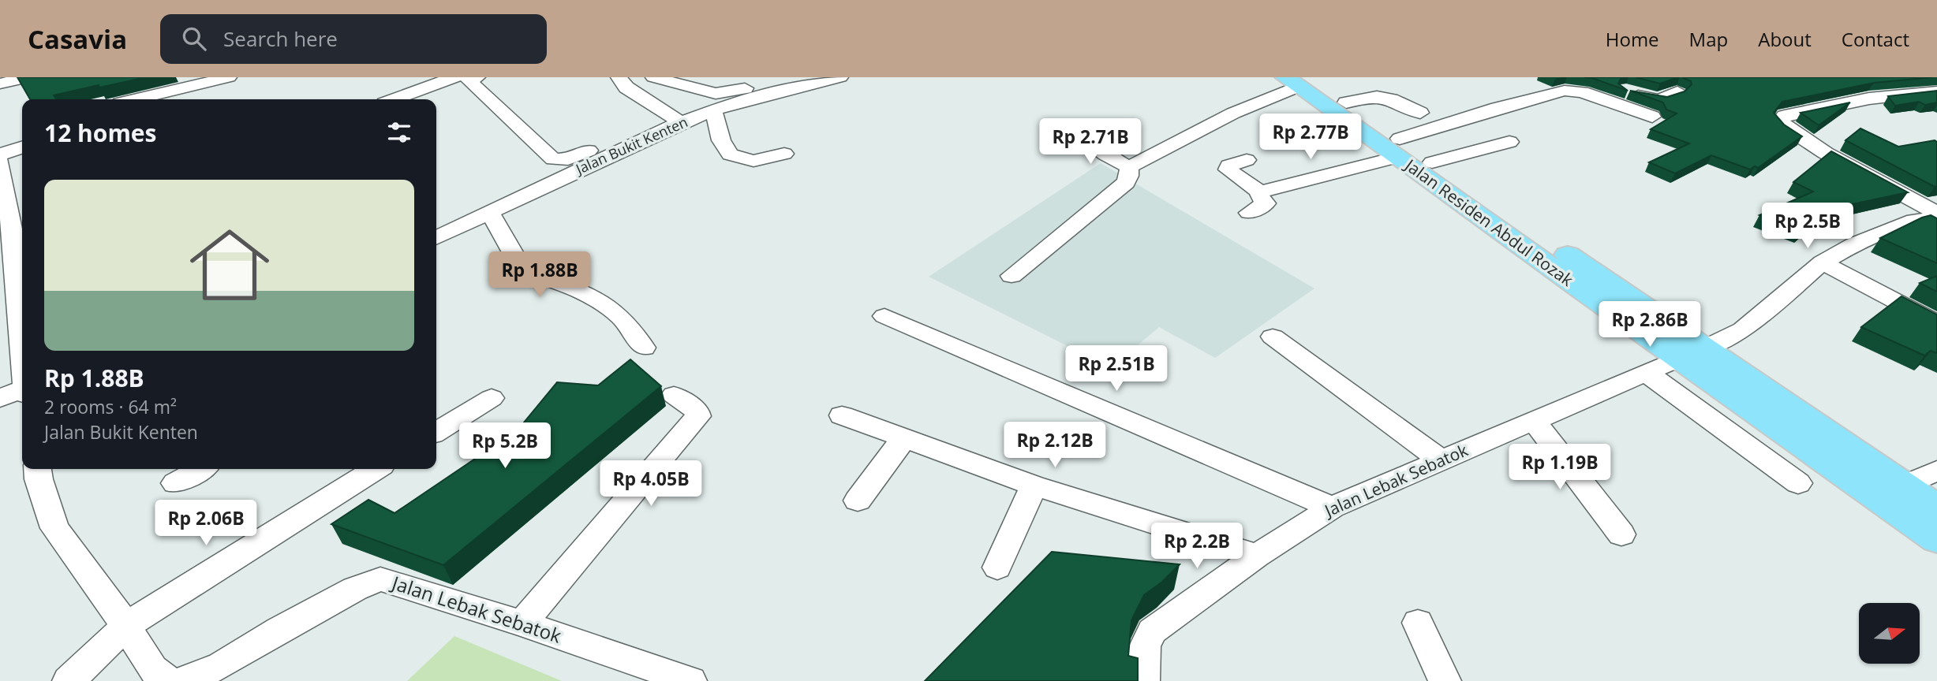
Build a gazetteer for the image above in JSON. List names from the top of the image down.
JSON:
{
  "streets": {
    "highway": ["Jalan Residen Abdul Rozak"],
    "street": ["Jalan Bukit Kenten", "Jalan Lebak Sebatok"]
  },
  "crossings": [
    ["Jalan Residen Abdul Rozak", "Jalan Lebak Sebatok"]
  ],
  "north": "right",
  "page": {
    "header": "Casavia",
    "search": "Search here",
    "nav": [
      "Home",
      "Map",
      "About",
      "Contact"
    ],
    "heading": "12 homes",
    "price": [
      "Rp 2.77B",
      "Rp 2.71B",
      "Rp 2.5B",
      "Rp 1.88B",
      "Rp 2.86B",
      "Rp 2.51B",
      "Rp 2.12B",
      "Rp 5.2B",
      "Rp 1.19B",
      "Rp 4.05B",
      "Rp 2.06B",
      "Rp 2.2B"
    ],
    "list": [
      {
        "name": "Rp 1.88B",
        "note": "2 rooms · 64 m² · Jalan Bukit Kenten"
      }
    ]
  }
}
